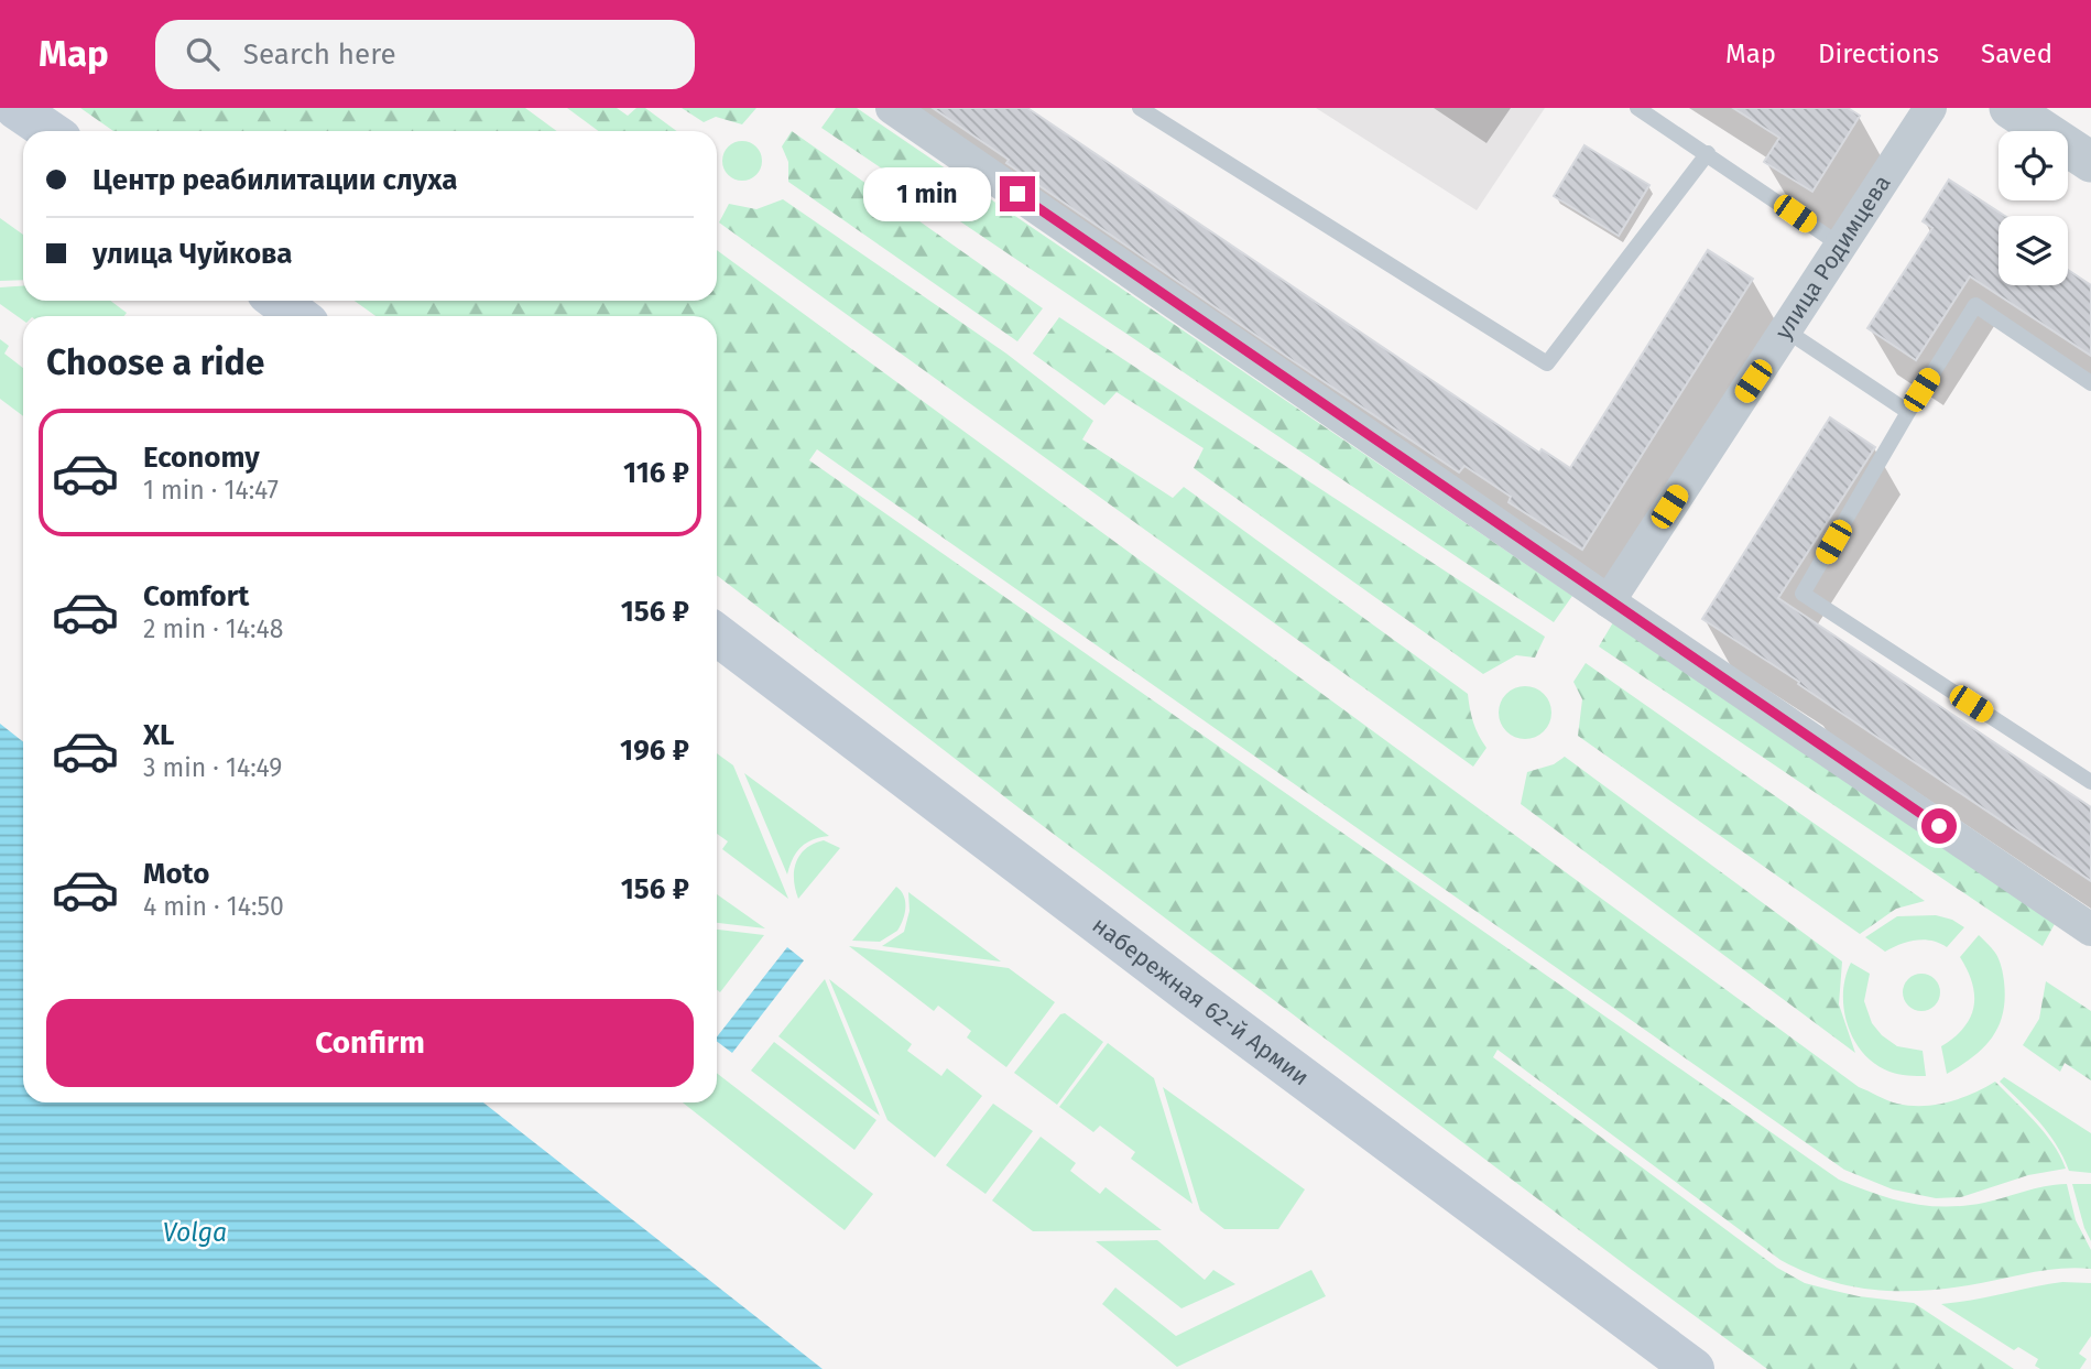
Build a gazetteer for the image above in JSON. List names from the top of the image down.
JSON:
{
  "streets": {
    "main road": ["набережная 62-й Армии"],
    "street": ["улица Родимцева"]
  },
  "water": ["Volga"],
  "page": {
    "header": "Map",
    "search": "Search here",
    "nav": ["Map", "Directions", "Saved"],
    "banner": ["Центр реабилитации слуха", "улица Чуйкова"],
    "bubble": "1 min",
    "heading": "Choose a ride",
    "list": [
      {
        "name": "Economy",
        "note": "1 min · 14:47",
        "value": "116 ₽"
      },
      {
        "name": "Comfort",
        "note": "2 min · 14:48",
        "value": "156 ₽"
      },
      {
        "name": "XL",
        "note": "3 min · 14:49",
        "value": "196 ₽"
      },
      {
        "name": "Moto",
        "note": "4 min · 14:50",
        "value": "156 ₽"
      }
    ],
    "buttons": "Confirm"
  }
}
